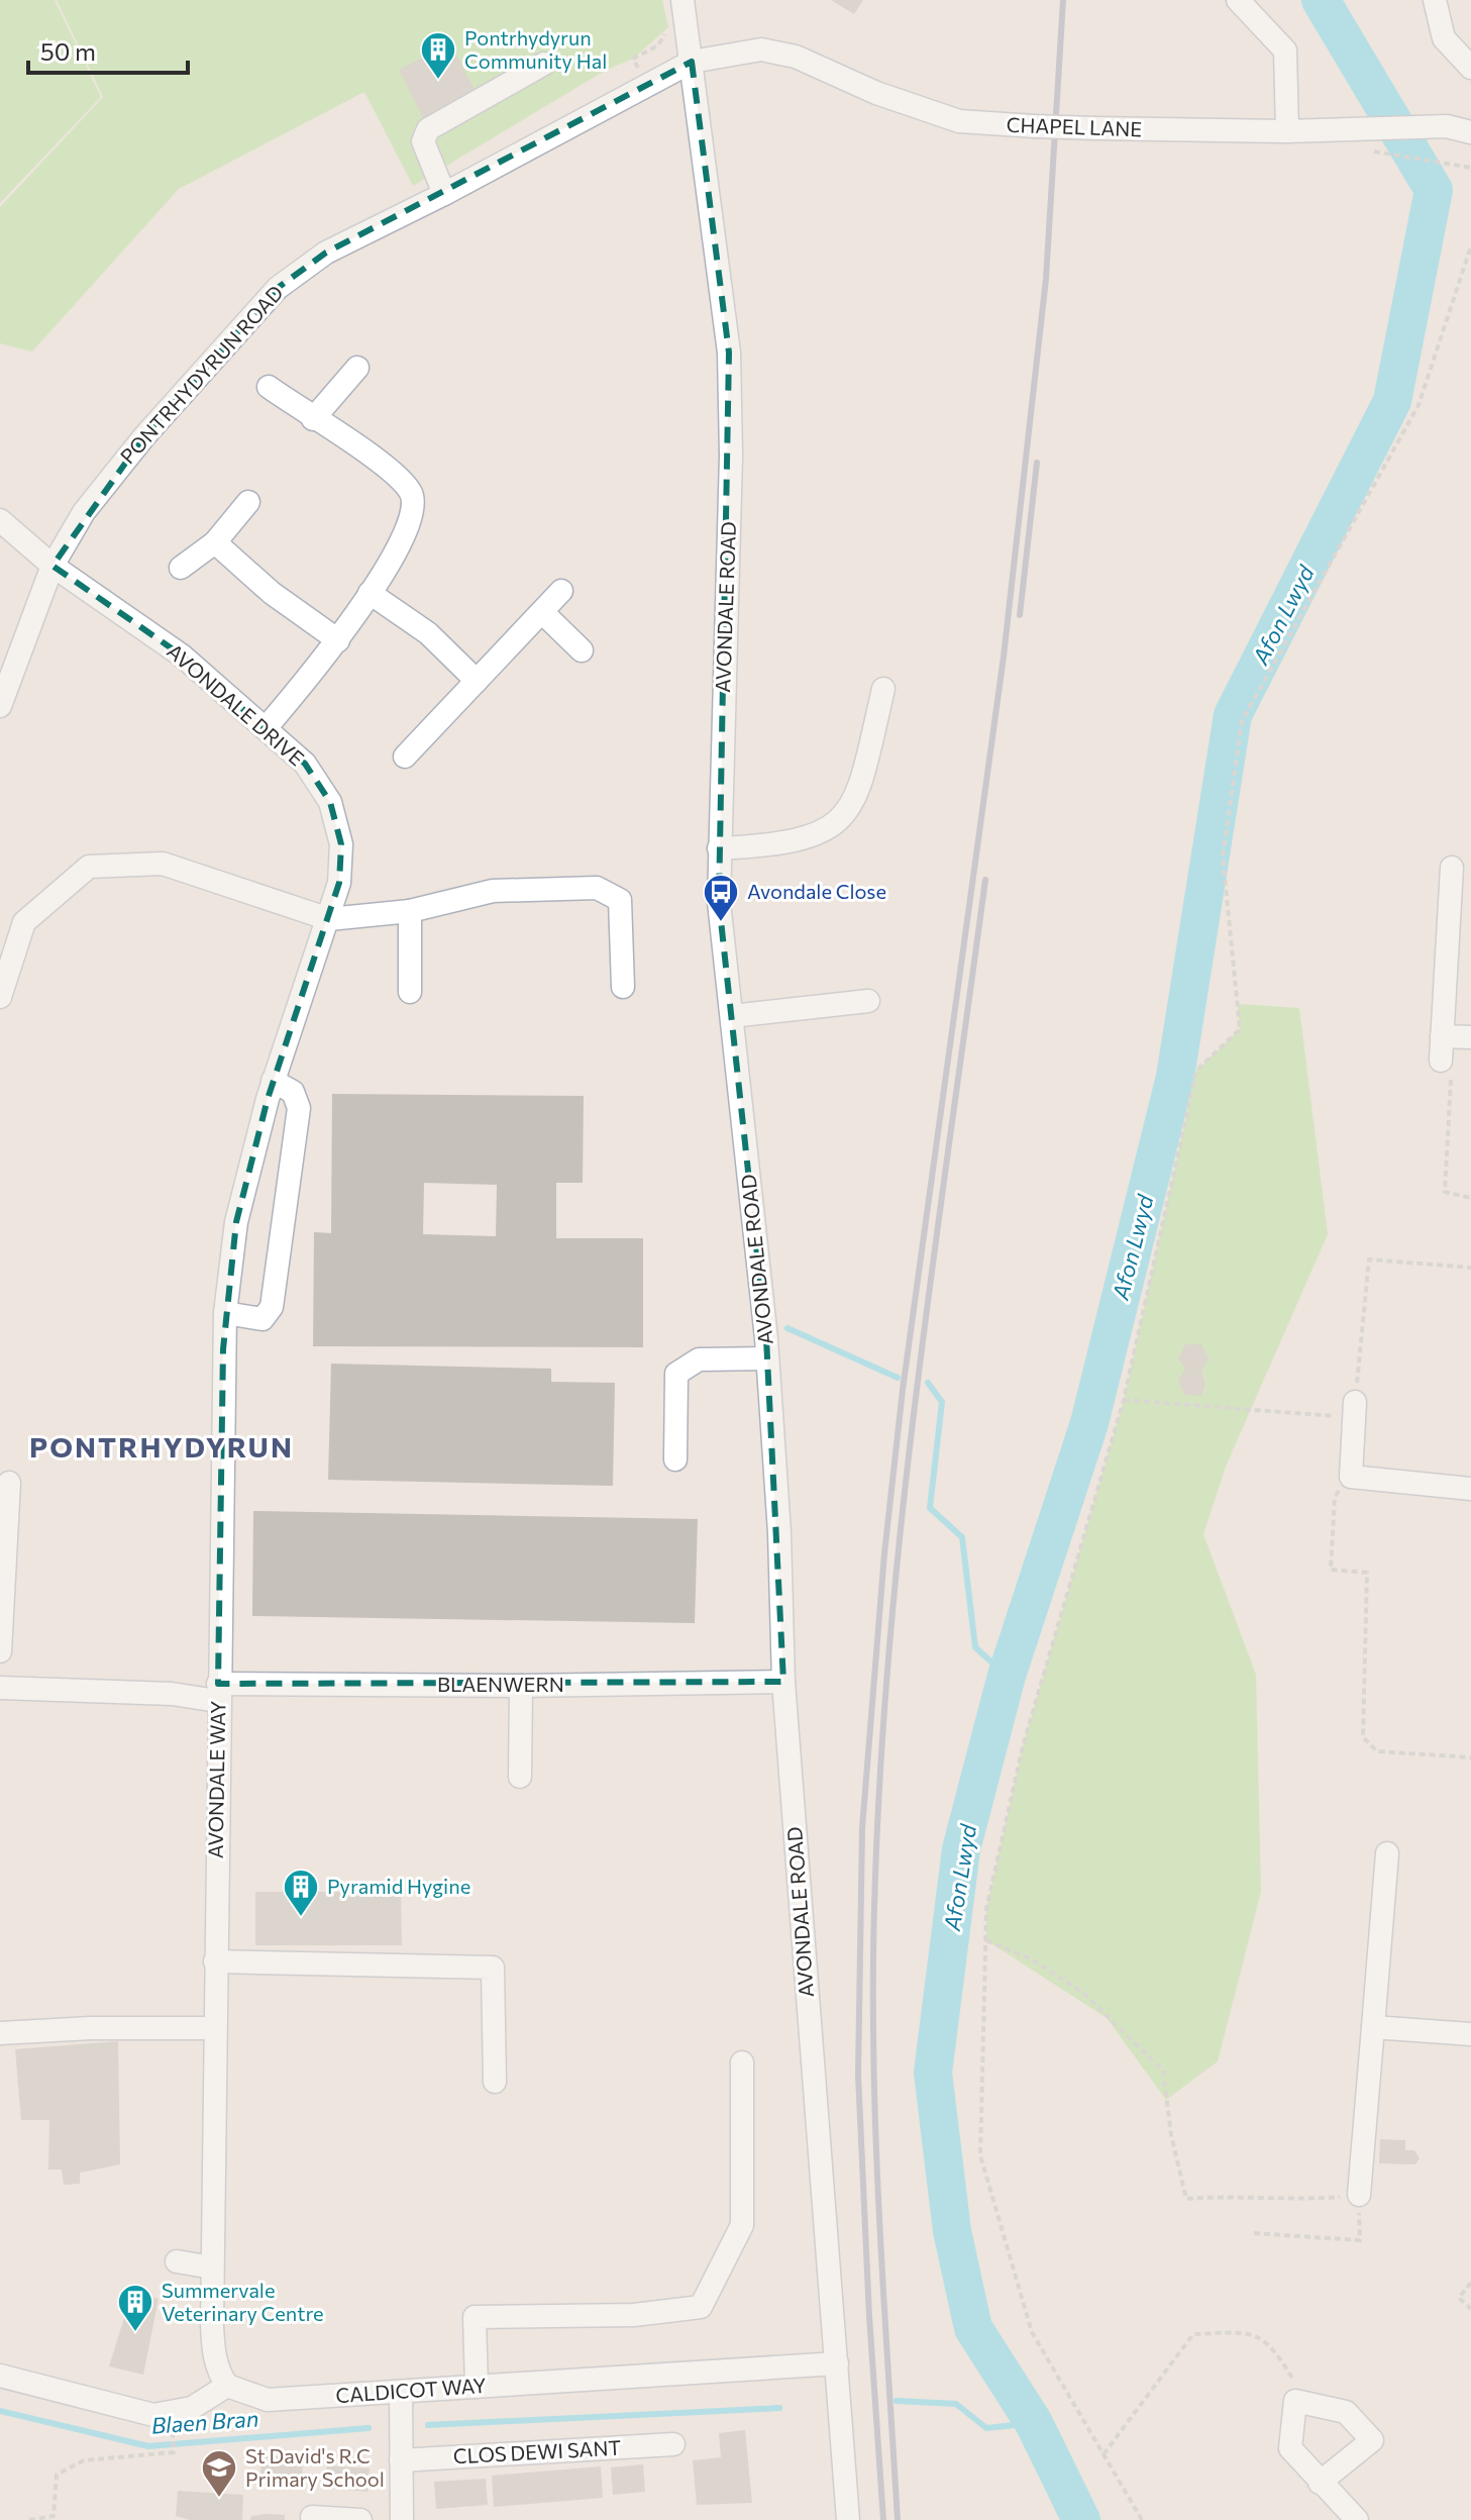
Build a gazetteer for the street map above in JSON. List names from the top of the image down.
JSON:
{
  "streets": {
    "street": [
      "CHAPEL LANE",
      "PONTRHYDYRUN ROAD",
      "AVONDALE ROAD",
      "AVONDALE DRIVE",
      "BLAENWERN",
      "AVONDALE WAY",
      "CALDICOT WAY",
      "CLOS DEWI SANT"
    ]
  },
  "crossings": [
    ["CHAPEL LANE", "PONTRHYDYRUN ROAD"],
    ["CHAPEL LANE", "AVONDALE ROAD"],
    ["PONTRHYDYRUN ROAD", "AVONDALE ROAD"],
    ["PONTRHYDYRUN ROAD", "AVONDALE DRIVE"],
    ["AVONDALE ROAD", "BLAENWERN"],
    ["AVONDALE ROAD", "CALDICOT WAY"],
    ["AVONDALE DRIVE", "AVONDALE WAY"],
    ["BLAENWERN", "AVONDALE WAY"],
    ["AVONDALE WAY", "CALDICOT WAY"]
  ],
  "districts": ["PONTRHYDYRUN"],
  "water": ["Afon Lwyd", "Blaen Bran"],
  "places": {
    "building": ["Pontrhydyrun Community Hal", "Pyramid Hygine", "Summervale Veterinary Centre"],
    "bus stop": ["Avondale Close"],
    "school or university": ["St David's R.C Primary School"]
  },
  "scale_bar": "50 m"
}
